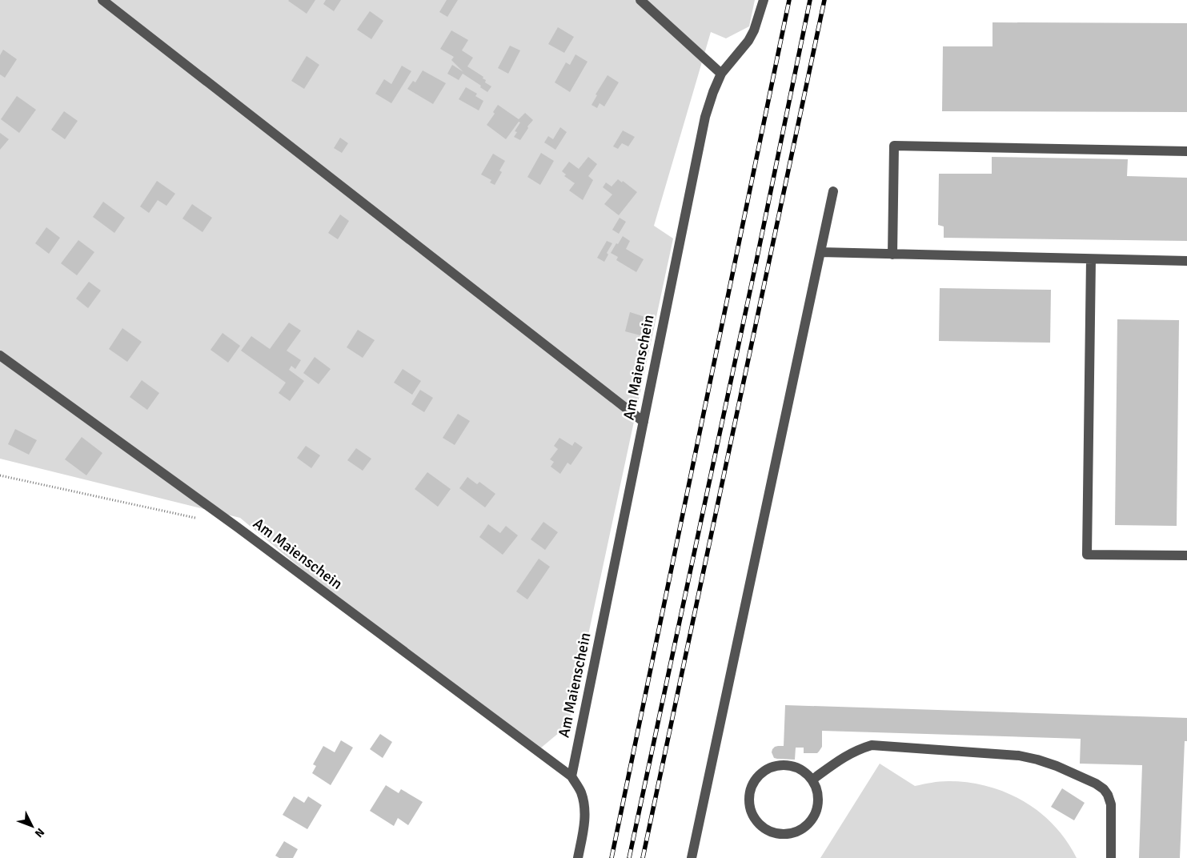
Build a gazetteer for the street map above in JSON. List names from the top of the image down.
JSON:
{
  "streets": {
    "street": ["Am Maienschein"]
  },
  "north": "bottom right"
}
